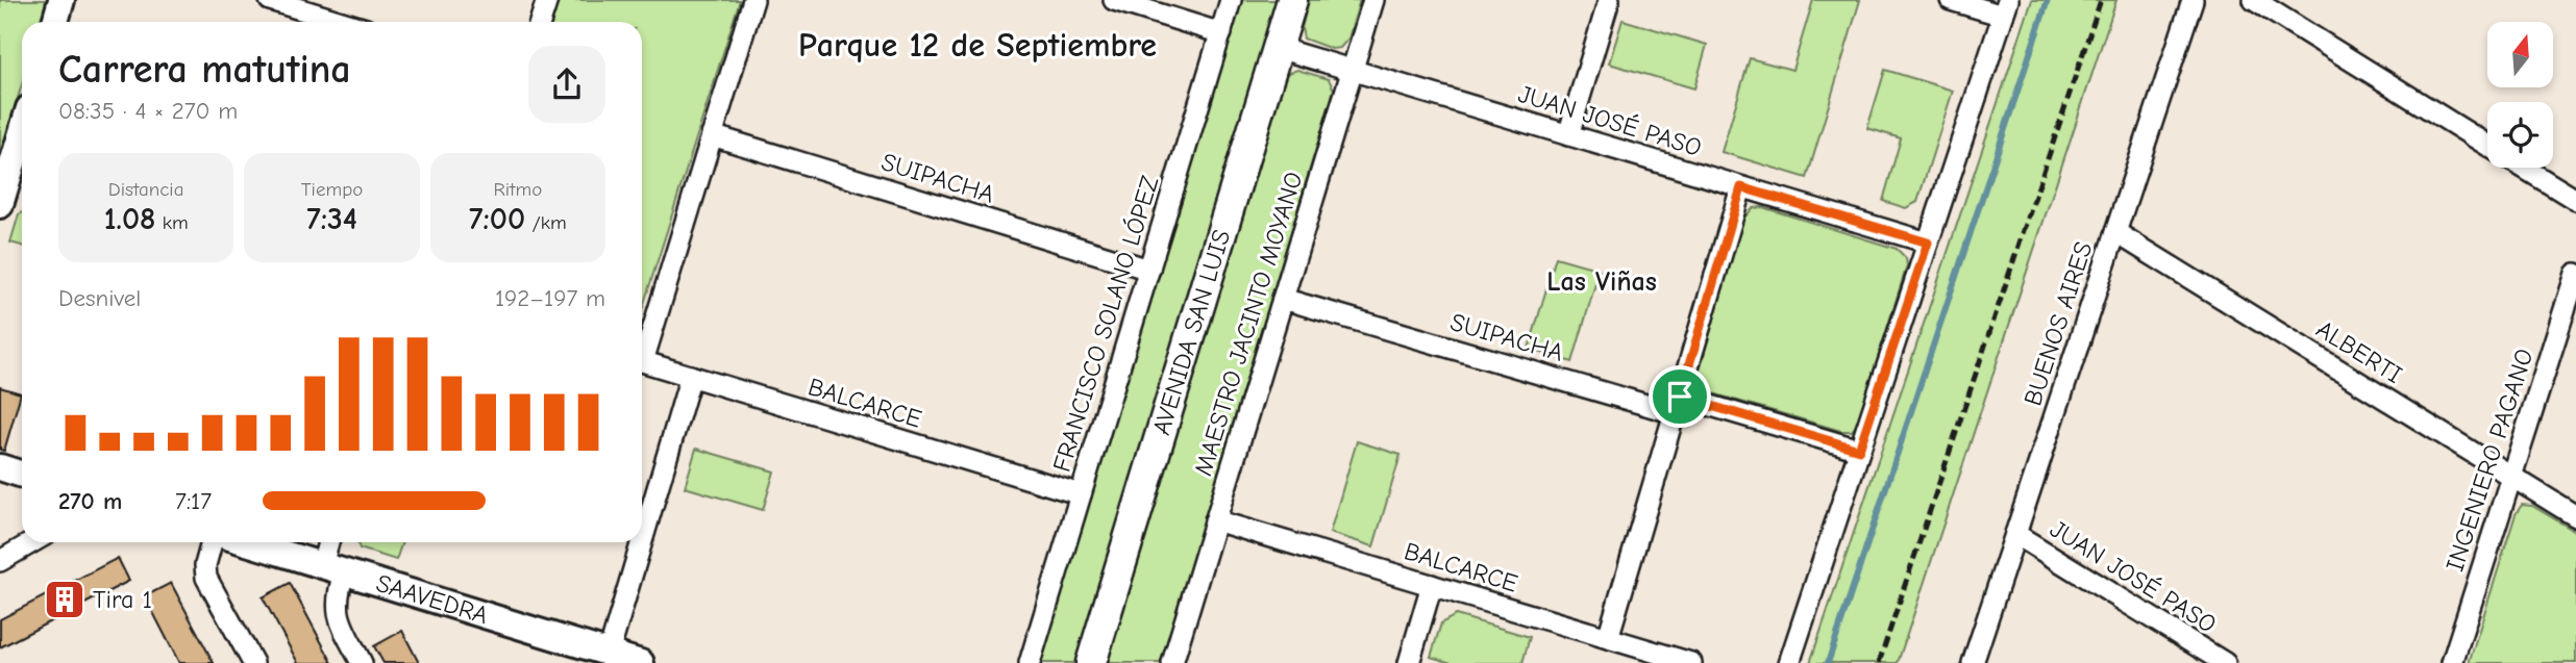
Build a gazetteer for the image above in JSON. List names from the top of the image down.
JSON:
{
  "streets": {
    "main road": ["AVENIDA SAN LUIS"],
    "street": [
      "JUAN JOSÉ PASO",
      "SUIPACHA",
      "FRANCISCO SOLANO LÓPEZ",
      "MAESTRO JACINTO MOYANO",
      "BUENOS AIRES",
      "ALBERTI",
      "BALCARCE",
      "INGENIERO PAGANO",
      "SAAVEDRA"
    ]
  },
  "crossings": [
    ["JUAN JOSÉ PASO", "MAESTRO JACINTO MOYANO"],
    ["JUAN JOSÉ PASO", "BUENOS AIRES"],
    ["JUAN JOSÉ PASO", "AVENIDA SAN LUIS"],
    ["SUIPACHA", "FRANCISCO SOLANO LÓPEZ"],
    ["SUIPACHA", "MAESTRO JACINTO MOYANO"],
    ["FRANCISCO SOLANO LÓPEZ", "BALCARCE"],
    ["MAESTRO JACINTO MOYANO", "BALCARCE"],
    ["BUENOS AIRES", "ALBERTI"],
    ["ALBERTI", "INGENIERO PAGANO"]
  ],
  "districts": ["Parque 12 de Septiembre", "Las Viñas"],
  "places": {
    "building": ["Tira 1"]
  },
  "north": "top",
  "page": {
    "heading": ["Carrera matutina", "08:35 · 4 × 270 m"],
    "stats": [
      ["Distancia", "1.08 km"],
      ["Tiempo", "7:34"],
      ["Ritmo", "7:00 /km"]
    ],
    "chart": ["Desnivel", "192–197 m"],
    "list": [
      {
        "name": "270 m",
        "note": "7:17"
      }
    ]
  }
}
